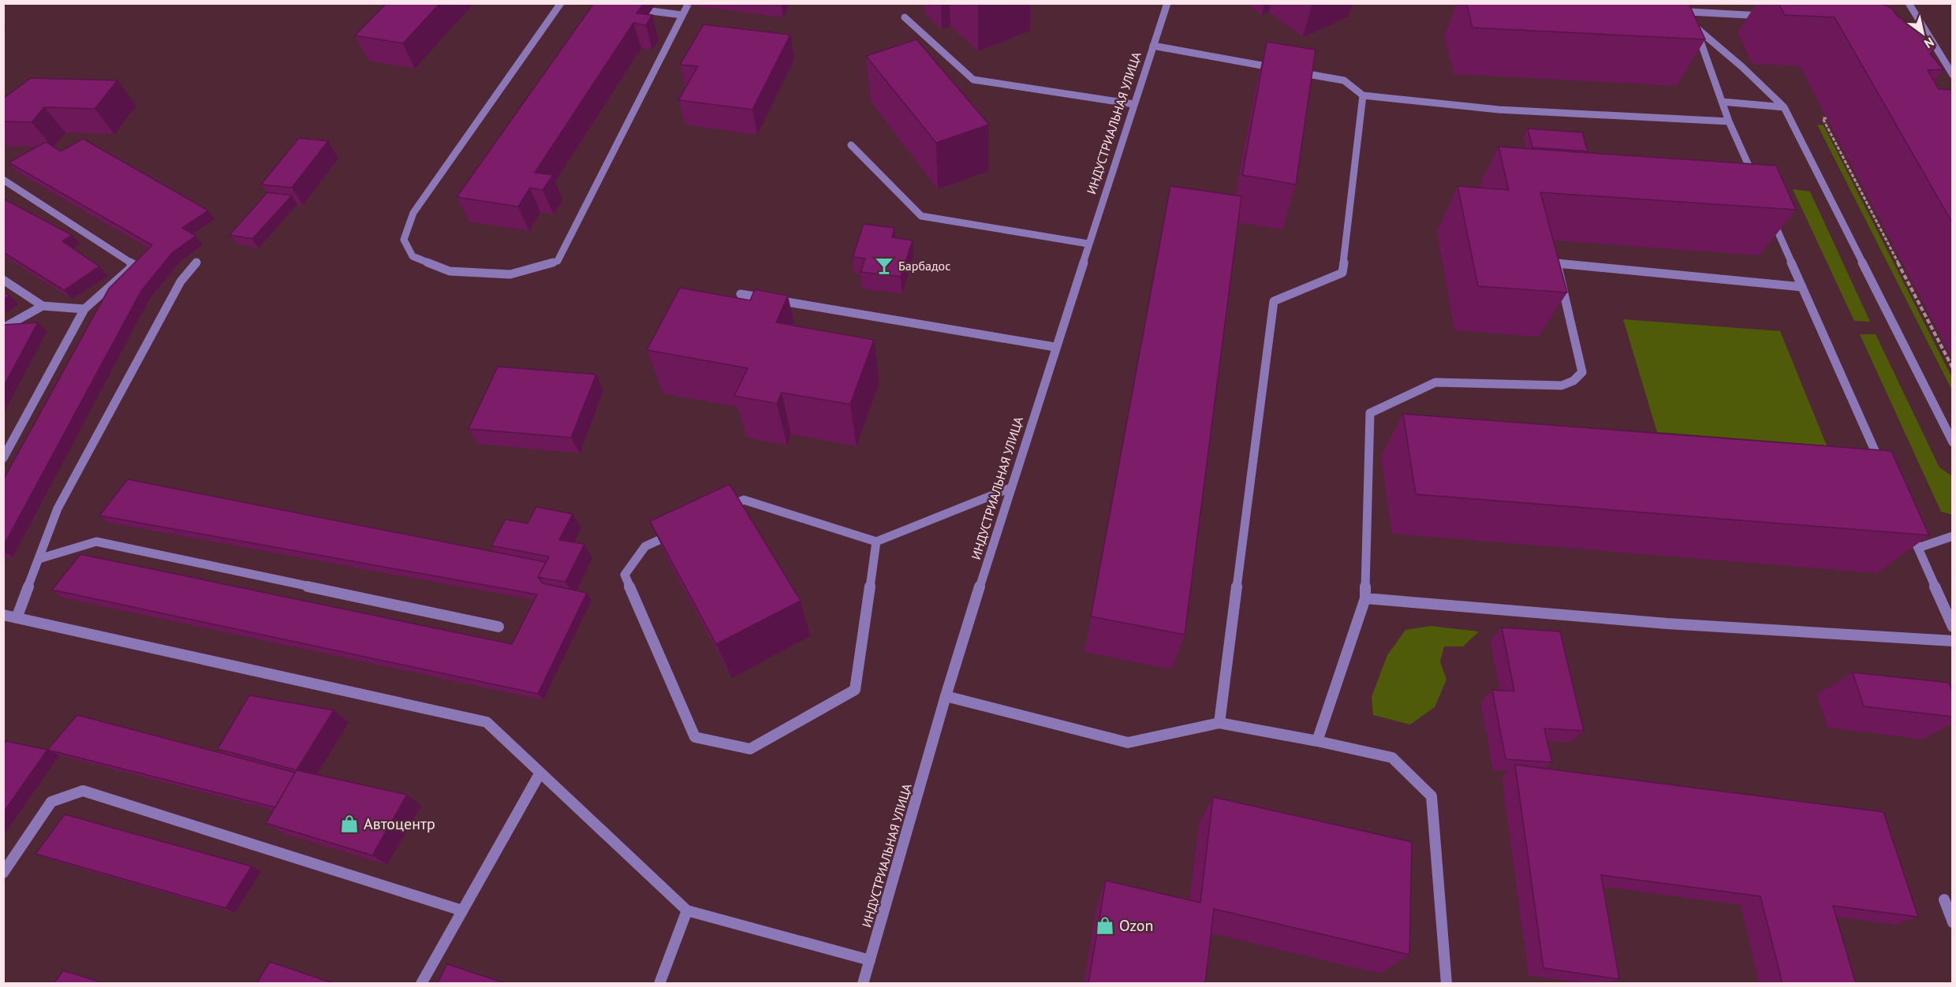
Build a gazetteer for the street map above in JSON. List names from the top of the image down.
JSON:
{
  "streets": {
    "street": ["ИНДУСТРИАЛЬНАЯ УЛИЦА"]
  },
  "places": {
    "bar": ["Барбадос"],
    "shop": ["Автоцентр", "Ozon"]
  },
  "north": "bottom right"
}
